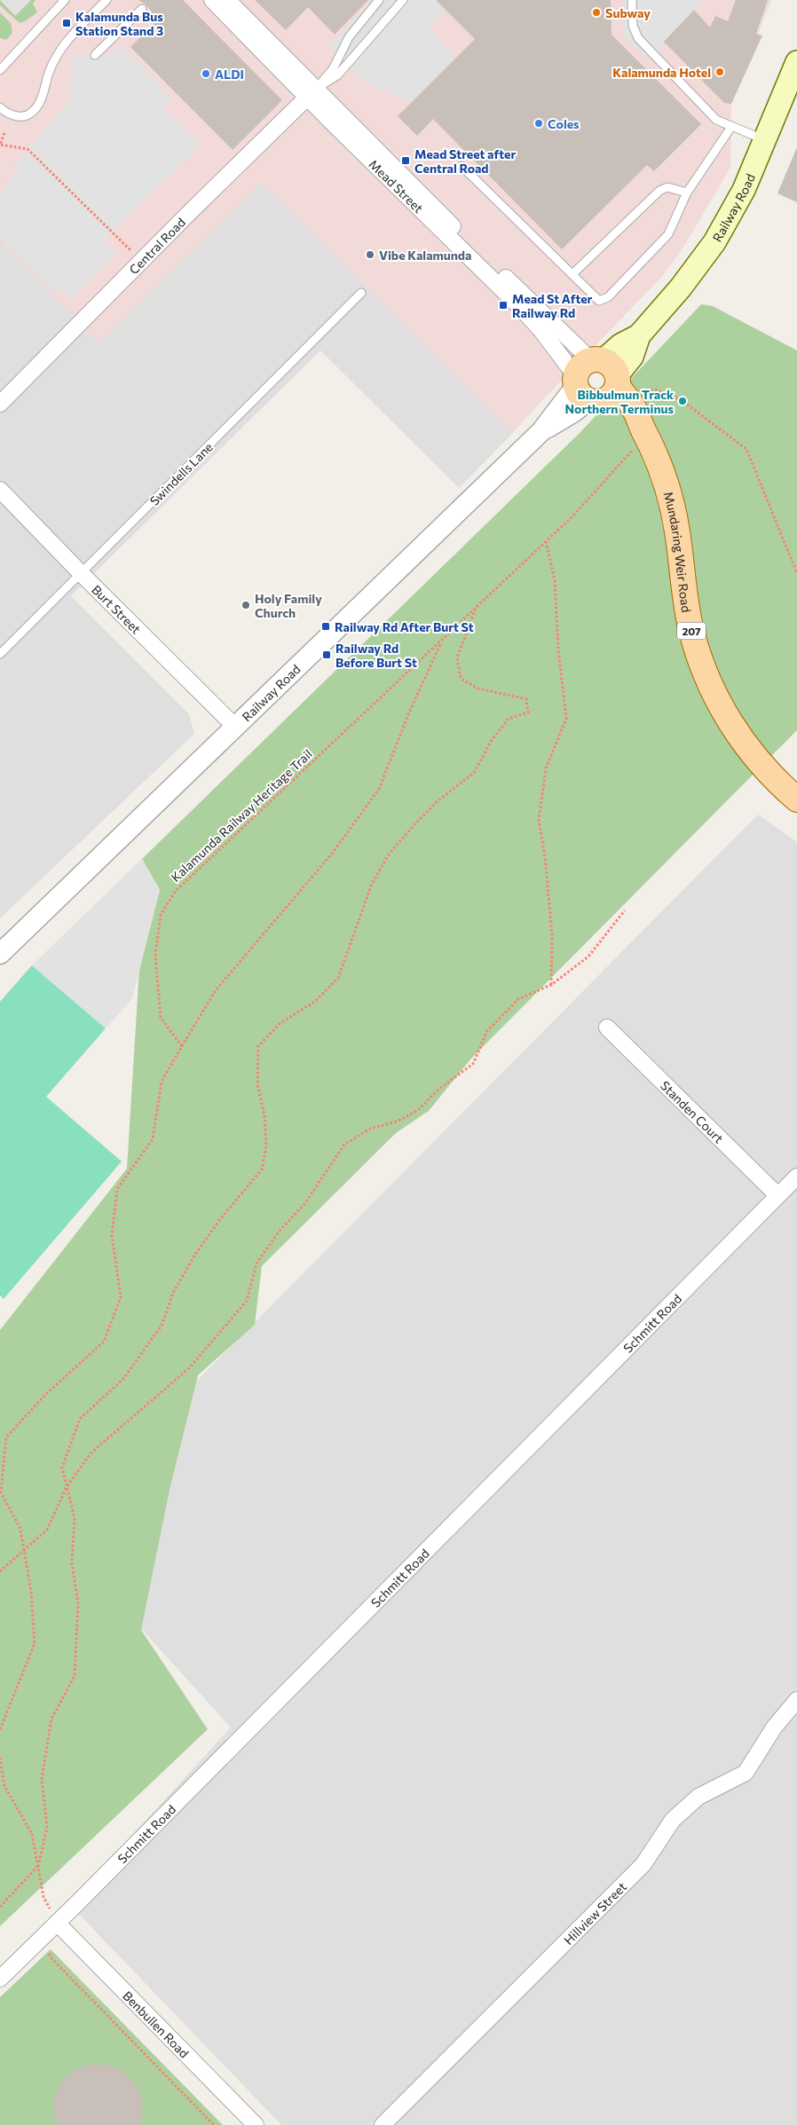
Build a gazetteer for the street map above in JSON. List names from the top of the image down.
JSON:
{
  "streets": {
    "main road": ["Railway Road", "Mundaring Weir Road", "207"],
    "street": [
      "Mead Street",
      "Central Road",
      "Burt Street",
      "Standen Court",
      "Schmitt Road",
      "Hillview Street",
      "Benbullen Road"
    ],
    "lane": ["Swindells Lane"],
    "path": ["Kalamunda Railway Heritage Trail"]
  },
  "crossings": [
    ["Mead Street", "Railway Road"],
    ["Mead Street", "Central Road"],
    ["Mead Street", "Mundaring Weir Road"],
    ["Railway Road", "Mundaring Weir Road"],
    ["Railway Road", "Burt Street"],
    ["Swindells Lane", "Burt Street"],
    ["Mundaring Weir Road", "Kalamunda Railway Heritage Trail"],
    ["Kalamunda Railway Heritage Trail", "Schmitt Road"],
    ["Kalamunda Railway Heritage Trail", "Benbullen Road"],
    ["Standen Court", "Schmitt Road"],
    ["Schmitt Road", "Benbullen Road"]
  ],
  "places": {
    "other": [
      "Subway",
      "Kalamunda Hotel",
      "ALDI",
      "Coles",
      "Vibe Kalamunda",
      "Bibbulmun Track Northern Terminus",
      "Holy Family Church"
    ],
    "transit": [
      "Kalamunda Bus Station Stand 3",
      "Mead Street after Central Road",
      "Mead St After Railway Rd",
      "Railway Rd After Burt St",
      "Railway Rd Before Burt St"
    ]
  }
}
